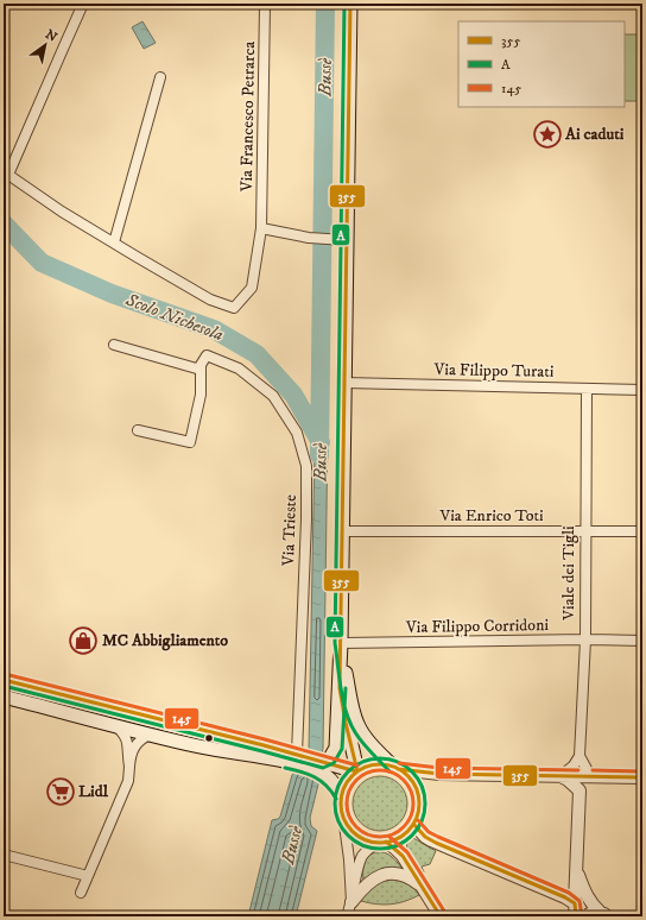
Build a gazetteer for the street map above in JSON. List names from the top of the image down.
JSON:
{
  "streets": {
    "street": [
      "Via Francesco Petrarca",
      "Via Filippo Turati",
      "Via Enrico Toti",
      "Via Trieste",
      "Viale dei Tigli",
      "Via Filippo Corridoni"
    ]
  },
  "crossings": [
    ["Via Filippo Turati", "Viale dei Tigli"],
    ["Via Enrico Toti", "Viale dei Tigli"],
    ["Viale dei Tigli", "Via Filippo Corridoni"]
  ],
  "water": ["Bussè", "Scolo Nichesola"],
  "places": {
    "place": ["Ai caduti"],
    "shop": ["MC Abbigliamento"],
    "supermarket": ["Lidl"]
  },
  "lines": ["transit line 355", "transit line A", "transit line 145"],
  "legend": ["355", "A", "145"],
  "north": "top right"
}
